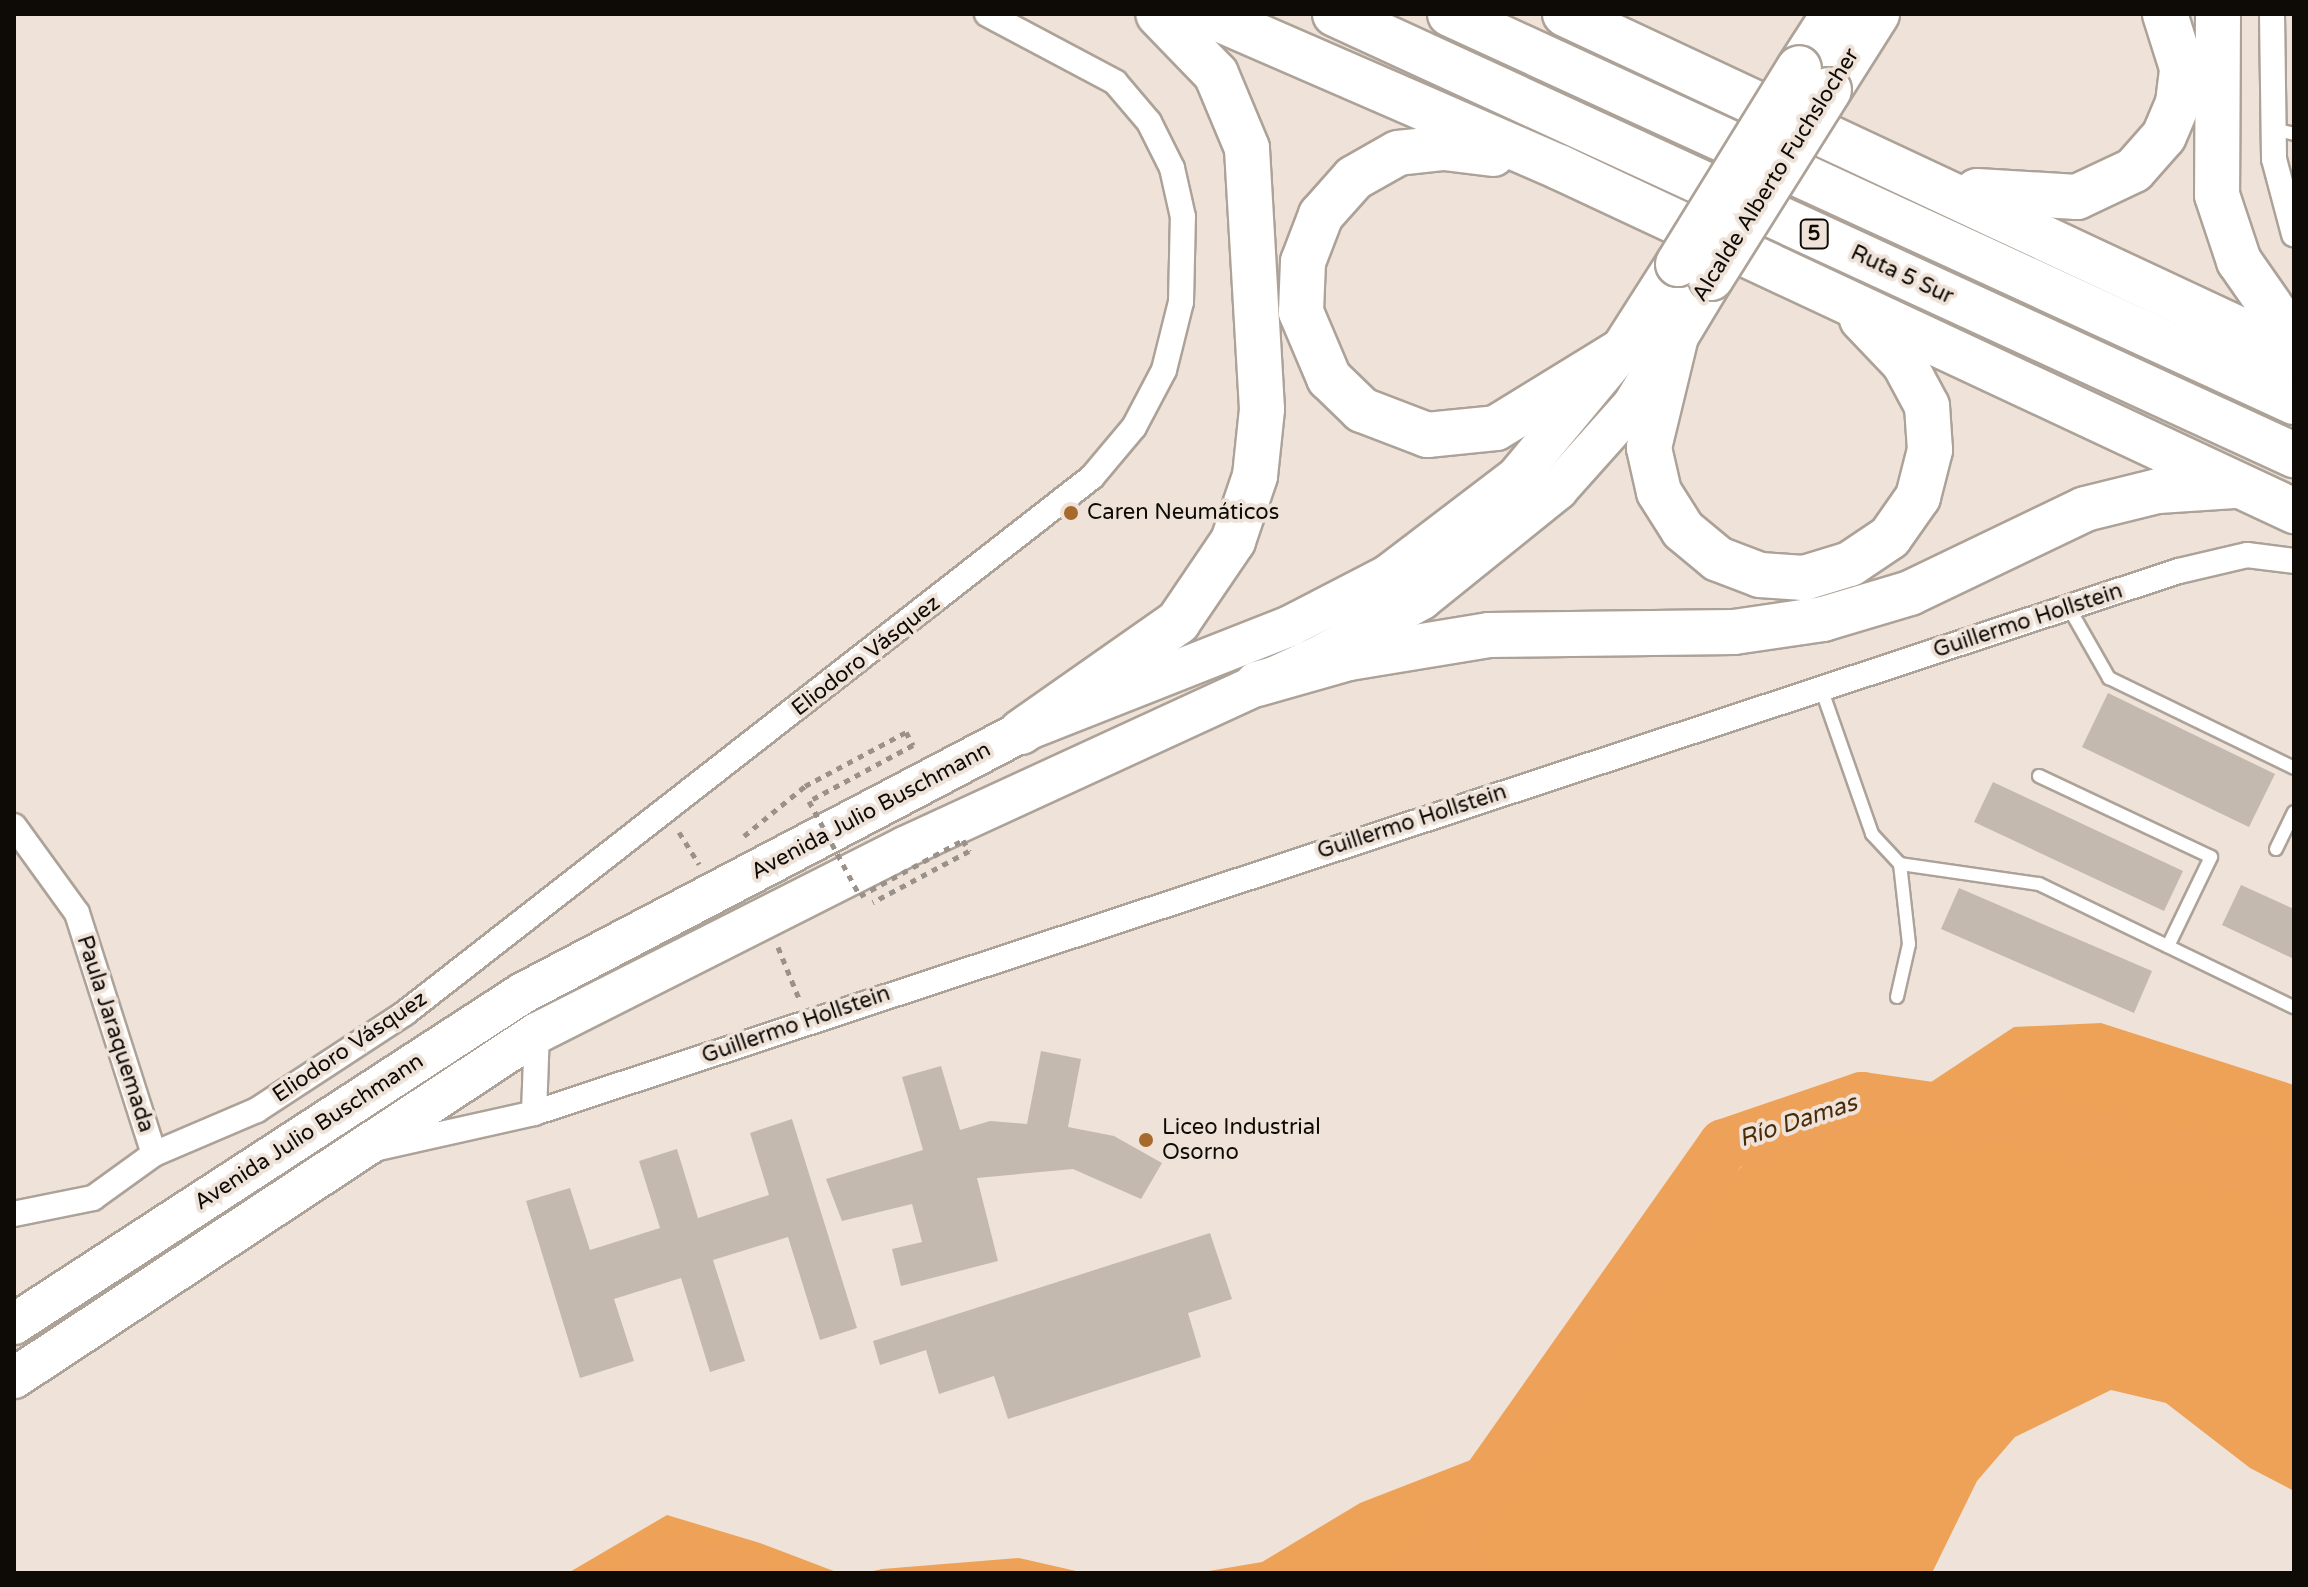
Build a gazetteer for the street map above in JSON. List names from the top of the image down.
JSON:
{
  "streets": {
    "highway": [
      "Alcalde Alberto Fuchslocher",
      "5",
      "Ruta 5 Sur",
      "Avenida Julio Buschmann"
    ],
    "street": ["Guillermo Hollstein", "Eliodoro Vásquez", "Paula Jaraquemada"]
  },
  "crossings": [
    ["Alcalde Alberto Fuchslocher", "Avenida Julio Buschmann"],
    ["Guillermo Hollstein", "Avenida Julio Buschmann"],
    ["Eliodoro Vásquez", "Paula Jaraquemada"]
  ],
  "water": ["Río Damas"],
  "places": ["Caren Neumáticos", "Liceo Industrial Osorno"]
}
